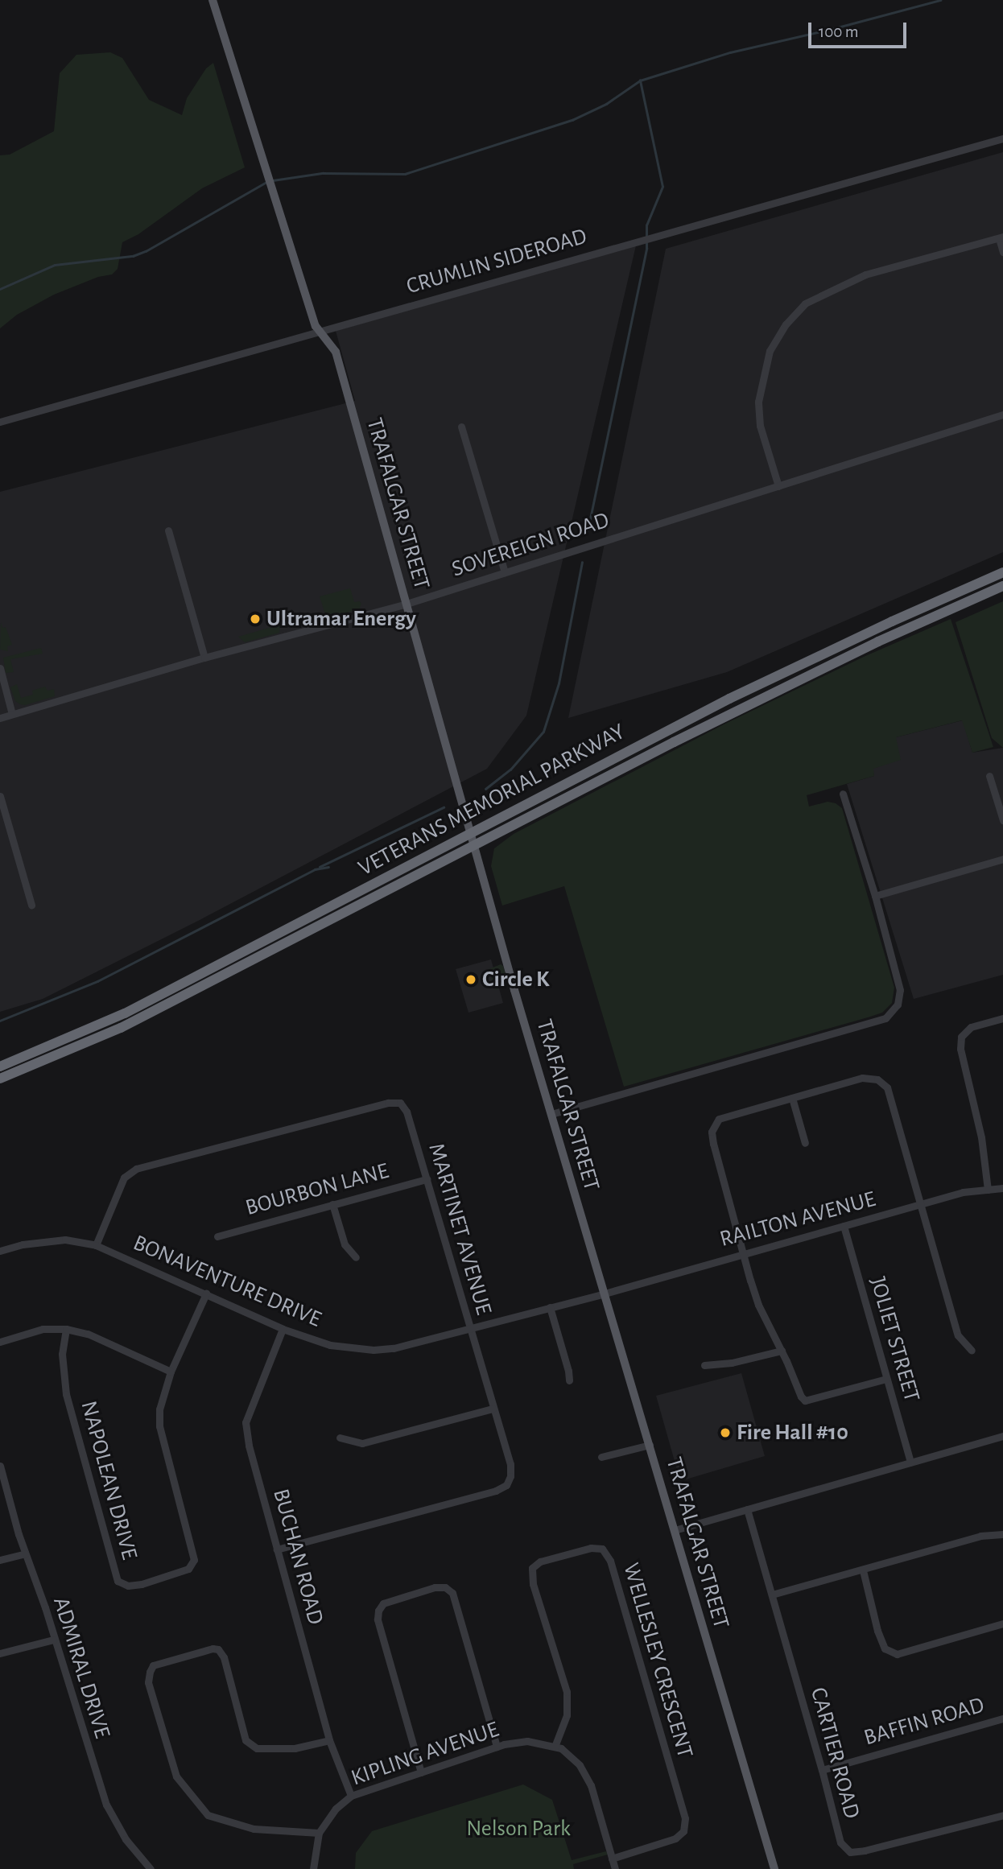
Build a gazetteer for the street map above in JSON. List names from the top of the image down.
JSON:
{
  "streets": {
    "highway": ["VETERANS MEMORIAL PARKWAY"],
    "main road": ["TRAFALGAR STREET"],
    "street": [
      "CRUMLIN SIDEROAD",
      "SOVEREIGN ROAD",
      "BOURBON LANE",
      "RAILTON AVENUE",
      "MARTINET AVENUE",
      "BONAVENTURE DRIVE",
      "JOLIET STREET",
      "NAPOLEAN DRIVE",
      "BUCHAN ROAD",
      "WELLESLEY CRESCENT",
      "ADMIRAL DRIVE",
      "BAFFIN ROAD",
      "CARTIER ROAD",
      "KIPLING AVENUE"
    ]
  },
  "crossings": [
    ["CRUMLIN SIDEROAD", "TRAFALGAR STREET"],
    ["TRAFALGAR STREET", "SOVEREIGN ROAD"],
    ["TRAFALGAR STREET", "VETERANS MEMORIAL PARKWAY"],
    ["TRAFALGAR STREET", "RAILTON AVENUE"],
    ["TRAFALGAR STREET", "BONAVENTURE DRIVE"],
    ["BOURBON LANE", "MARTINET AVENUE"],
    ["RAILTON AVENUE", "BONAVENTURE DRIVE"],
    ["RAILTON AVENUE", "JOLIET STREET"],
    ["MARTINET AVENUE", "BONAVENTURE DRIVE"],
    ["MARTINET AVENUE", "BUCHAN ROAD"],
    ["BONAVENTURE DRIVE", "NAPOLEAN DRIVE"],
    ["BONAVENTURE DRIVE", "BUCHAN ROAD"],
    ["BUCHAN ROAD", "KIPLING AVENUE"],
    ["WELLESLEY CRESCENT", "KIPLING AVENUE"],
    ["BAFFIN ROAD", "CARTIER ROAD"]
  ],
  "parks": ["Nelson Park"],
  "places": ["Ultramar Energy", "Circle K", "Fire Hall #10"],
  "scale_bar": "100 m"
}
